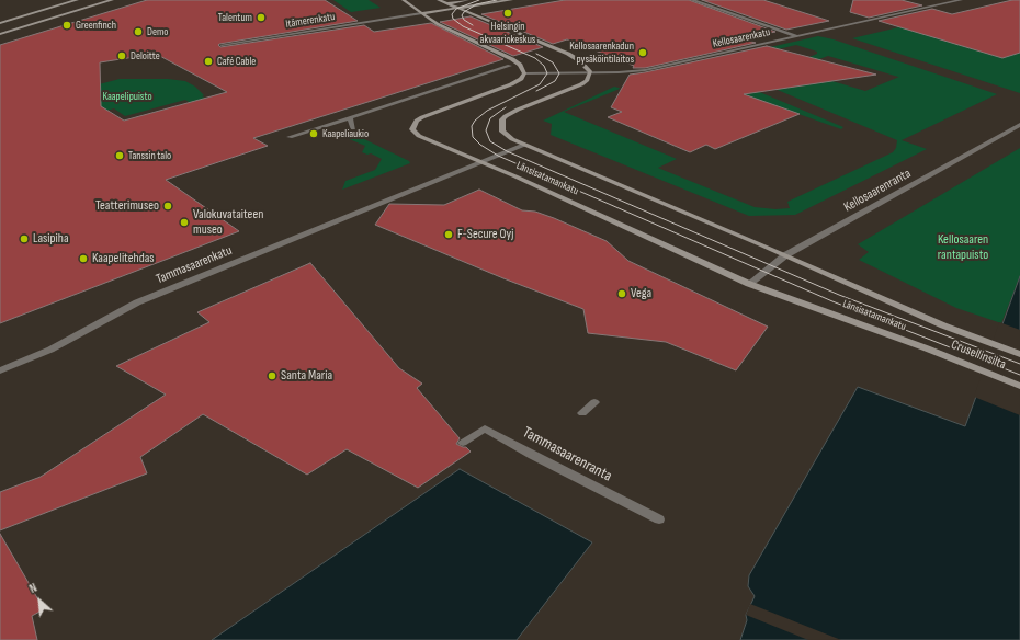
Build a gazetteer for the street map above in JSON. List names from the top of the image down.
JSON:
{
  "streets": {
    "main road": ["Itämerenkatu", "Länsisatamankatu", "Crusellinsilta"],
    "street": [
      "Kellosaarenkatu",
      "Kellosaarenranta",
      "Tammasaarenkatu",
      "Tammasaarenranta"
    ]
  },
  "crossings": [
    ["Kellosaarenkatu", "Länsisatamankatu"],
    ["Länsisatamankatu", "Kellosaarenranta"],
    ["Länsisatamankatu", "Tammasaarenkatu"],
    ["Länsisatamankatu", "Crusellinsilta"]
  ],
  "parks": ["Kaapelipuisto", "Kellosaaren rantapuisto"],
  "places": [
    "Helsingin akvaariokeskus",
    "Talentum",
    "Greenfinch",
    "Demo",
    "Kellosaarenkadun pysäköintilaitos",
    "Deloitte",
    "Café Cable",
    "Kaapeliaukio",
    "Tanssin talo",
    "Teatterimuseo",
    "Valokuvataiteen museo",
    "F-Secure Oyj",
    "Lasipiha",
    "Kaapelitehdas",
    "Vega",
    "Santa Maria"
  ],
  "north": "top left"
}
